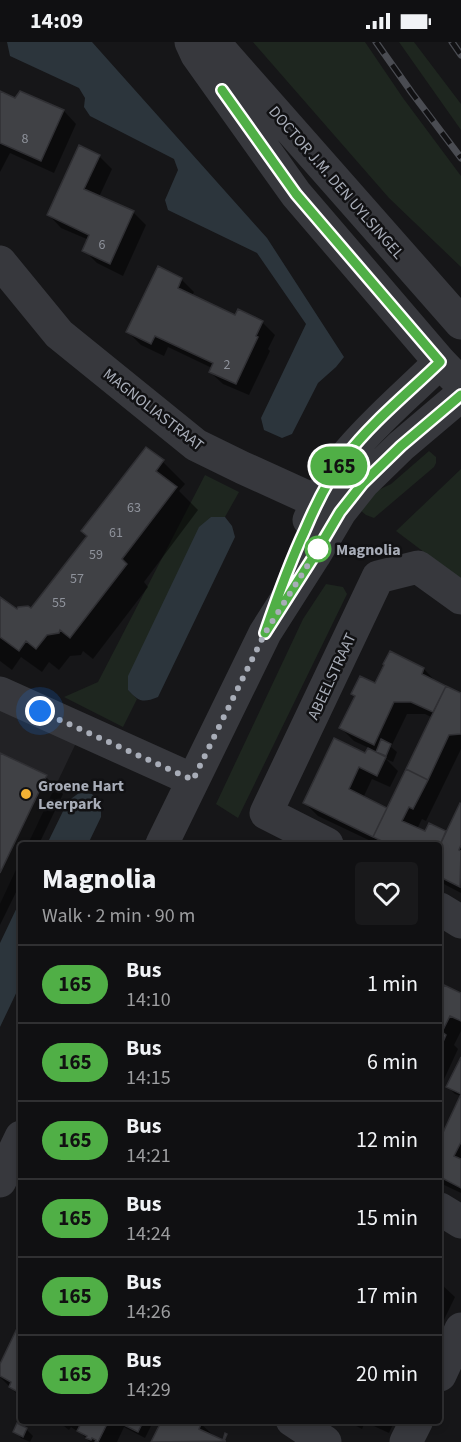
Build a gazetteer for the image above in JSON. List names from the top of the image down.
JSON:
{
  "streets": {
    "street": ["DOCTOR J.M. DEN UYLSINGEL", "MAGNOLIASTRAAT", "ABEELSTRAAT"]
  },
  "places": ["Magnolia", "Groene Hart Leerpark"],
  "lines": ["bus line 165"],
  "house_numbers": [
    "8",
    "6",
    "2",
    "63",
    "61",
    "59",
    "57",
    "55"
  ],
  "page": {
    "status": "14:09",
    "on_map": "165",
    "heading": ["Magnolia", "Walk · 2 min · 90 m"],
    "list": [
      {
        "mark": "165",
        "name": "Bus",
        "note": "14:10",
        "value": "1 min"
      },
      {
        "mark": "165",
        "name": "Bus",
        "note": "14:15",
        "value": "6 min"
      },
      {
        "mark": "165",
        "name": "Bus",
        "note": "14:21",
        "value": "12 min"
      },
      {
        "mark": "165",
        "name": "Bus",
        "note": "14:24",
        "value": "15 min"
      },
      {
        "mark": "165",
        "name": "Bus",
        "note": "14:26",
        "value": "17 min"
      },
      {
        "mark": "165",
        "name": "Bus",
        "note": "14:29",
        "value": "20 min"
      }
    ]
  }
}
